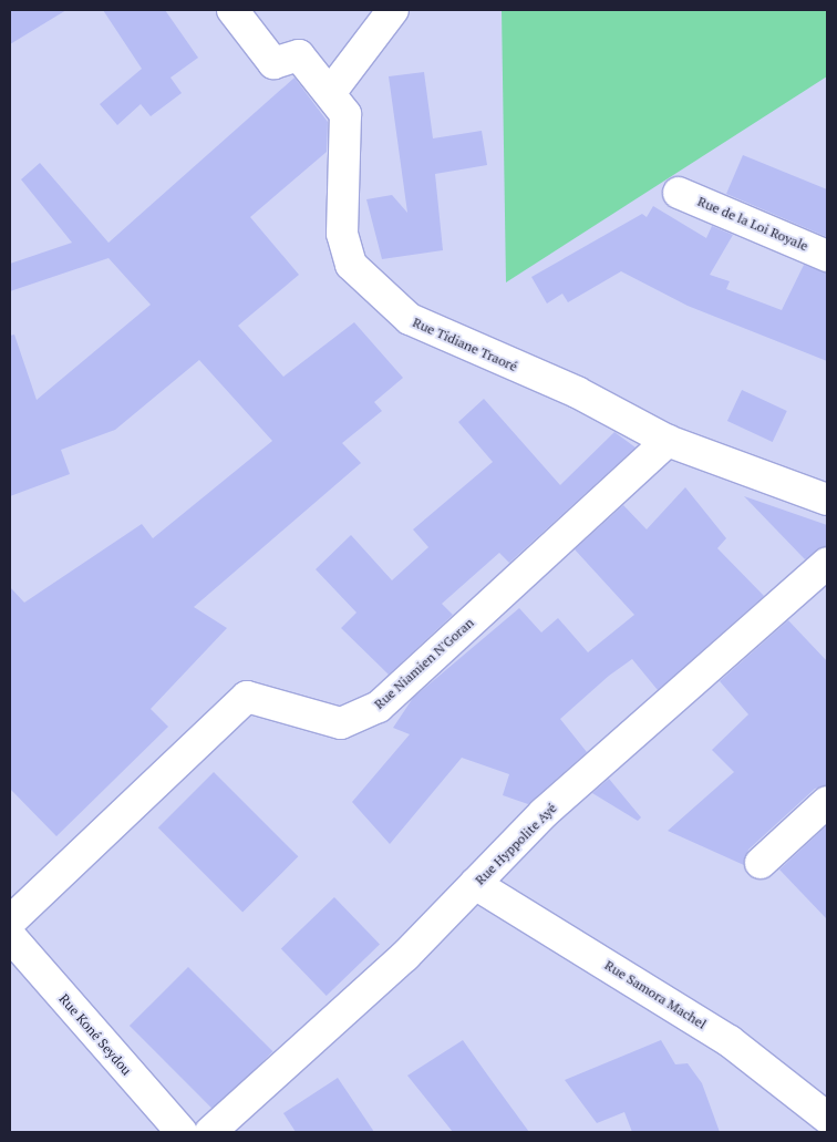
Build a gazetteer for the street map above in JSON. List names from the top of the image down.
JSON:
{
  "streets": {
    "street": [
      "Rue de la Loi Royale",
      "Rue Tidiane Traoré",
      "Rue Niamien N'Goran",
      "Rue Hyppolite Ayé",
      "Rue Samora Machel",
      "Rue Koné Seydou"
    ]
  },
  "crossings": [
    ["Rue Tidiane Traoré", "Rue Niamien N'Goran"],
    ["Rue Hyppolite Ayé", "Rue Samora Machel"]
  ]
}
